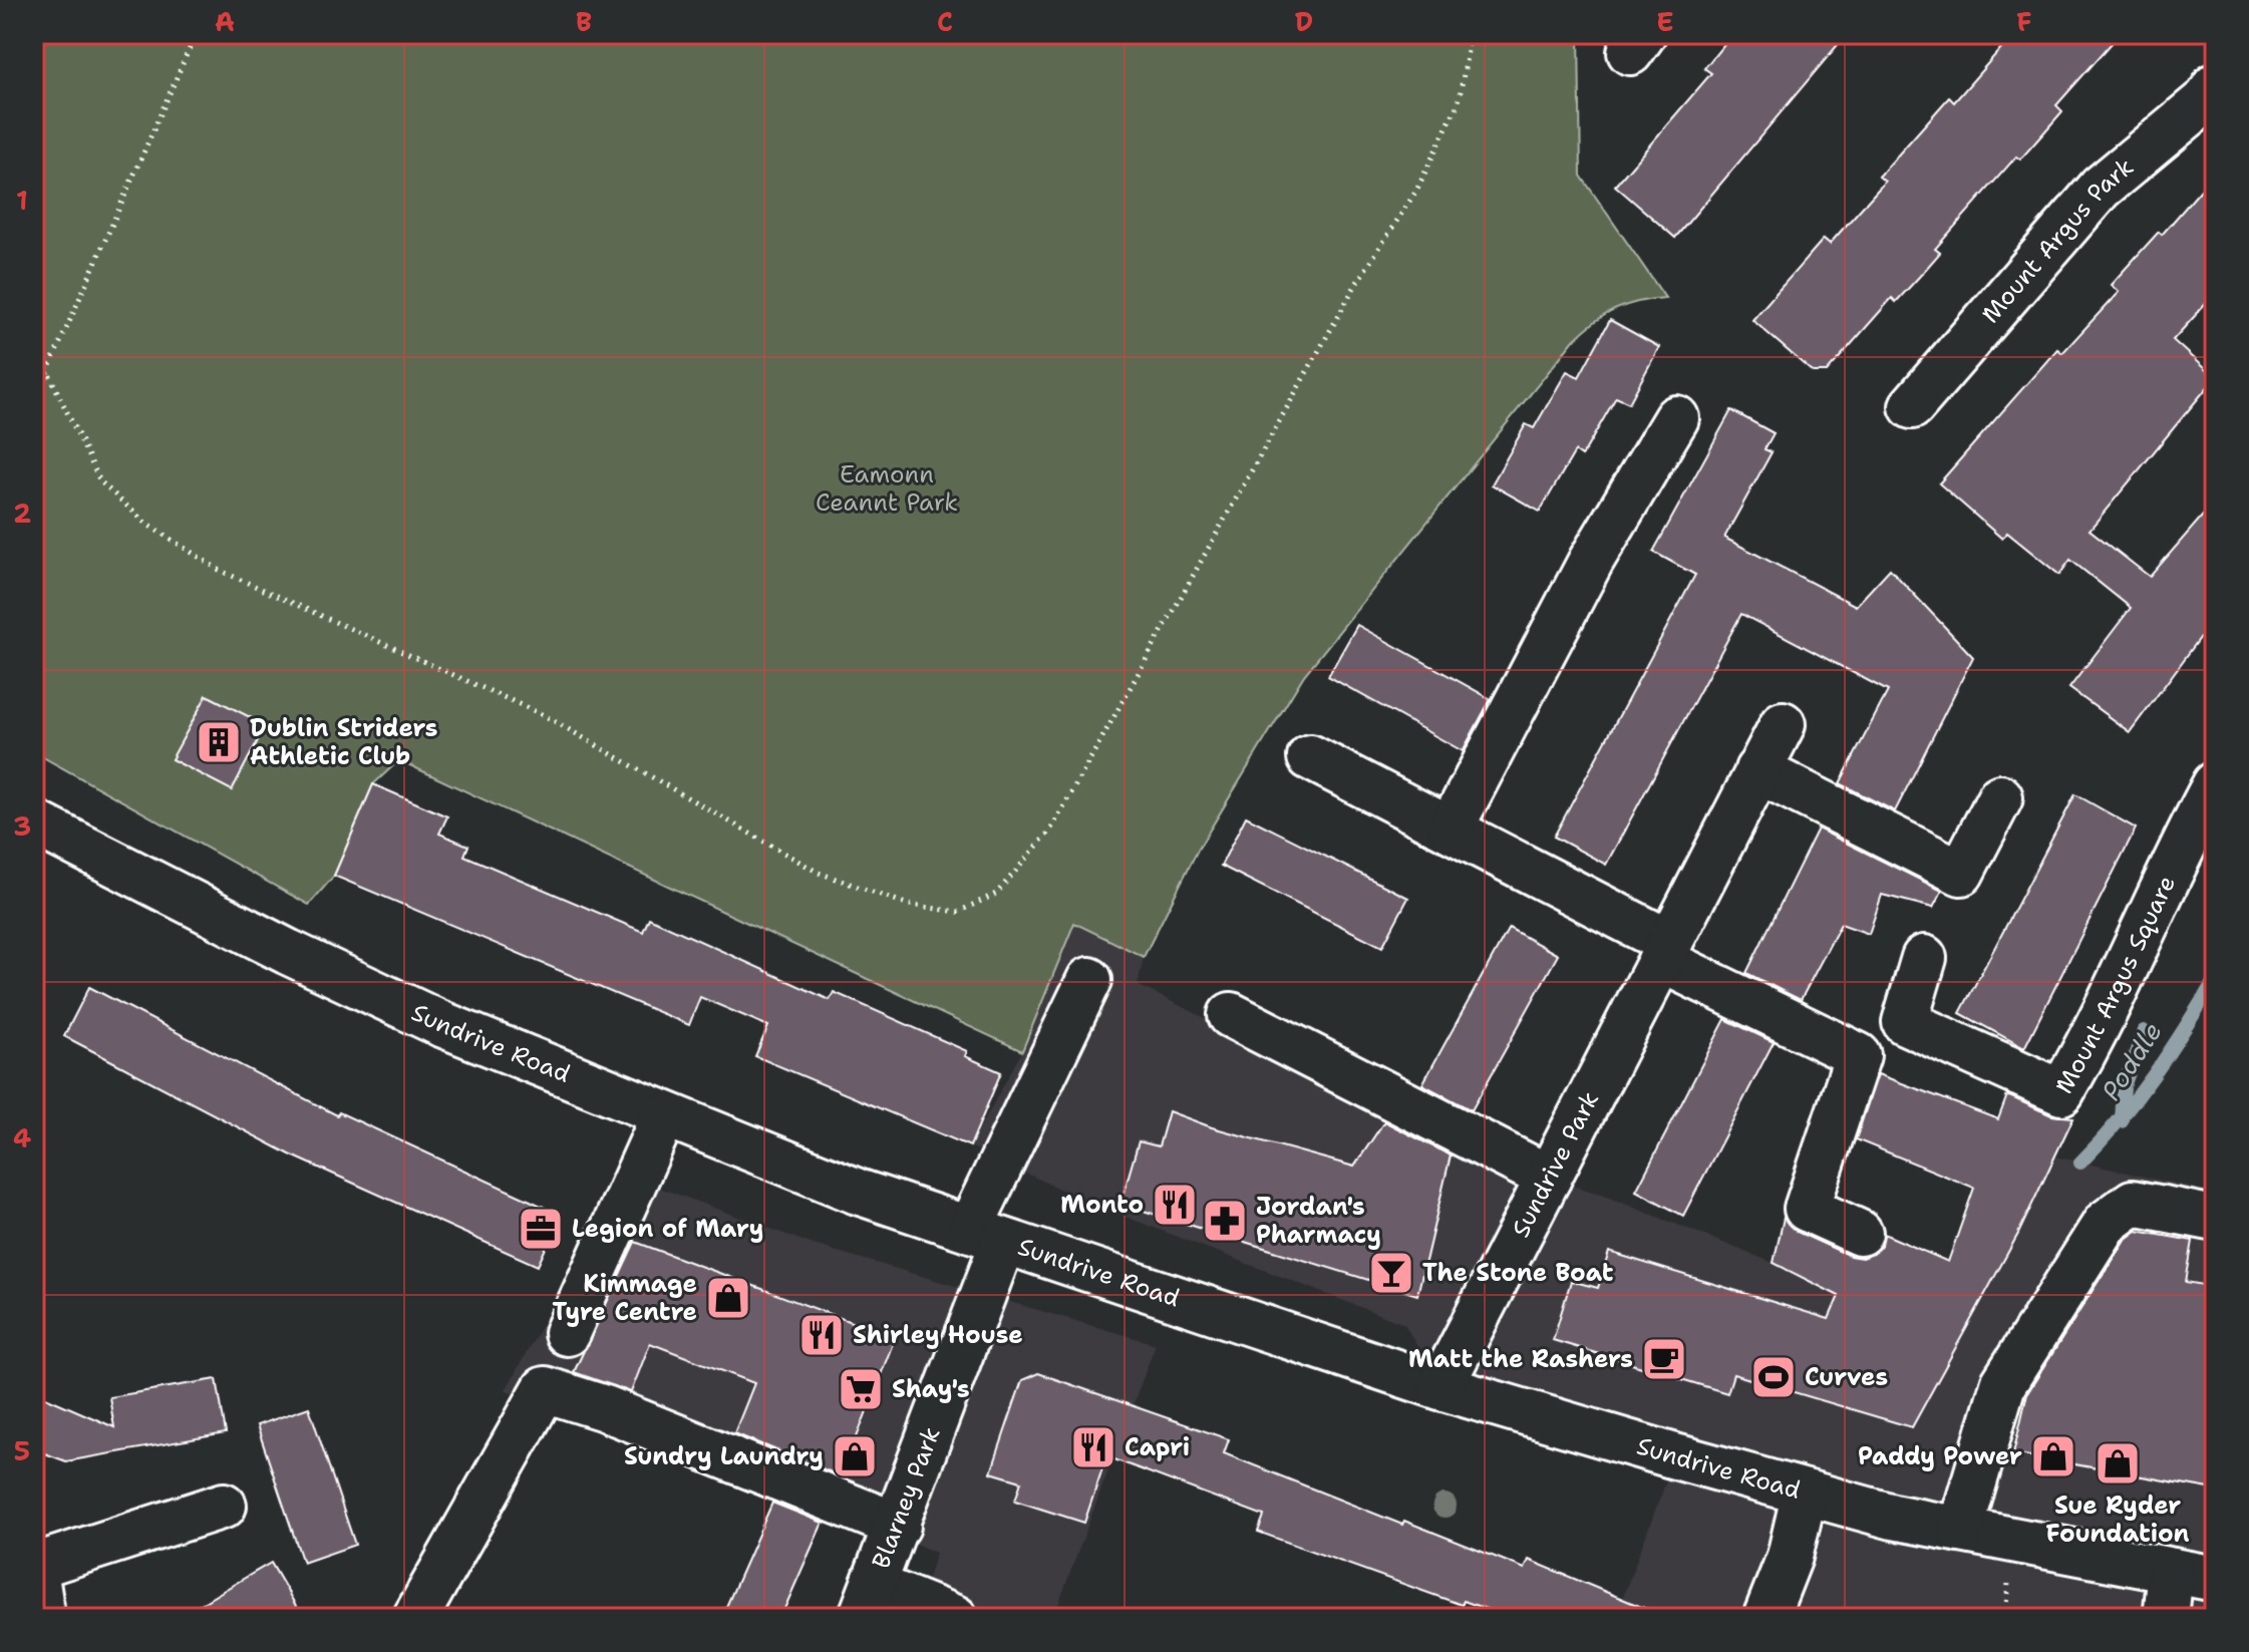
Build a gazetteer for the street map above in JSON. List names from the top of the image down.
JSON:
{
  "streets": {
    "street": [
      "Mount Argus Park",
      "Mount Argus Square",
      "Sundrive Road",
      "Sundrive Park",
      "Blarney Park"
    ]
  },
  "crossings": [
    ["Sundrive Road", "Sundrive Park"],
    ["Sundrive Road", "Blarney Park"]
  ],
  "water": ["Poddle"],
  "parks": ["Eamonn Ceannt Park"],
  "places": {
    "building": ["Dublin Striders Athletic Club"],
    "restaurant": ["Monto", "Shirley House", "Capri"],
    "pharmacy": ["Jordan's Pharmacy"],
    "office": ["Legion of Mary"],
    "bar": ["The Stone Boat"],
    "shop": [
      "Kimmage Tyre Centre",
      "Sundry Laundry",
      "Paddy Power",
      "Sue Ryder Foundation"
    ],
    "cafe": ["Matt the Rashers"],
    "sports": ["Curves"],
    "supermarket": ["Shay's"]
  },
  "grid": {
    "columns": [
      "A",
      "B",
      "C",
      "D",
      "E",
      "F"
    ],
    "rows": [
      "1",
      "2",
      "3",
      "4",
      "5"
    ]
  }
}
